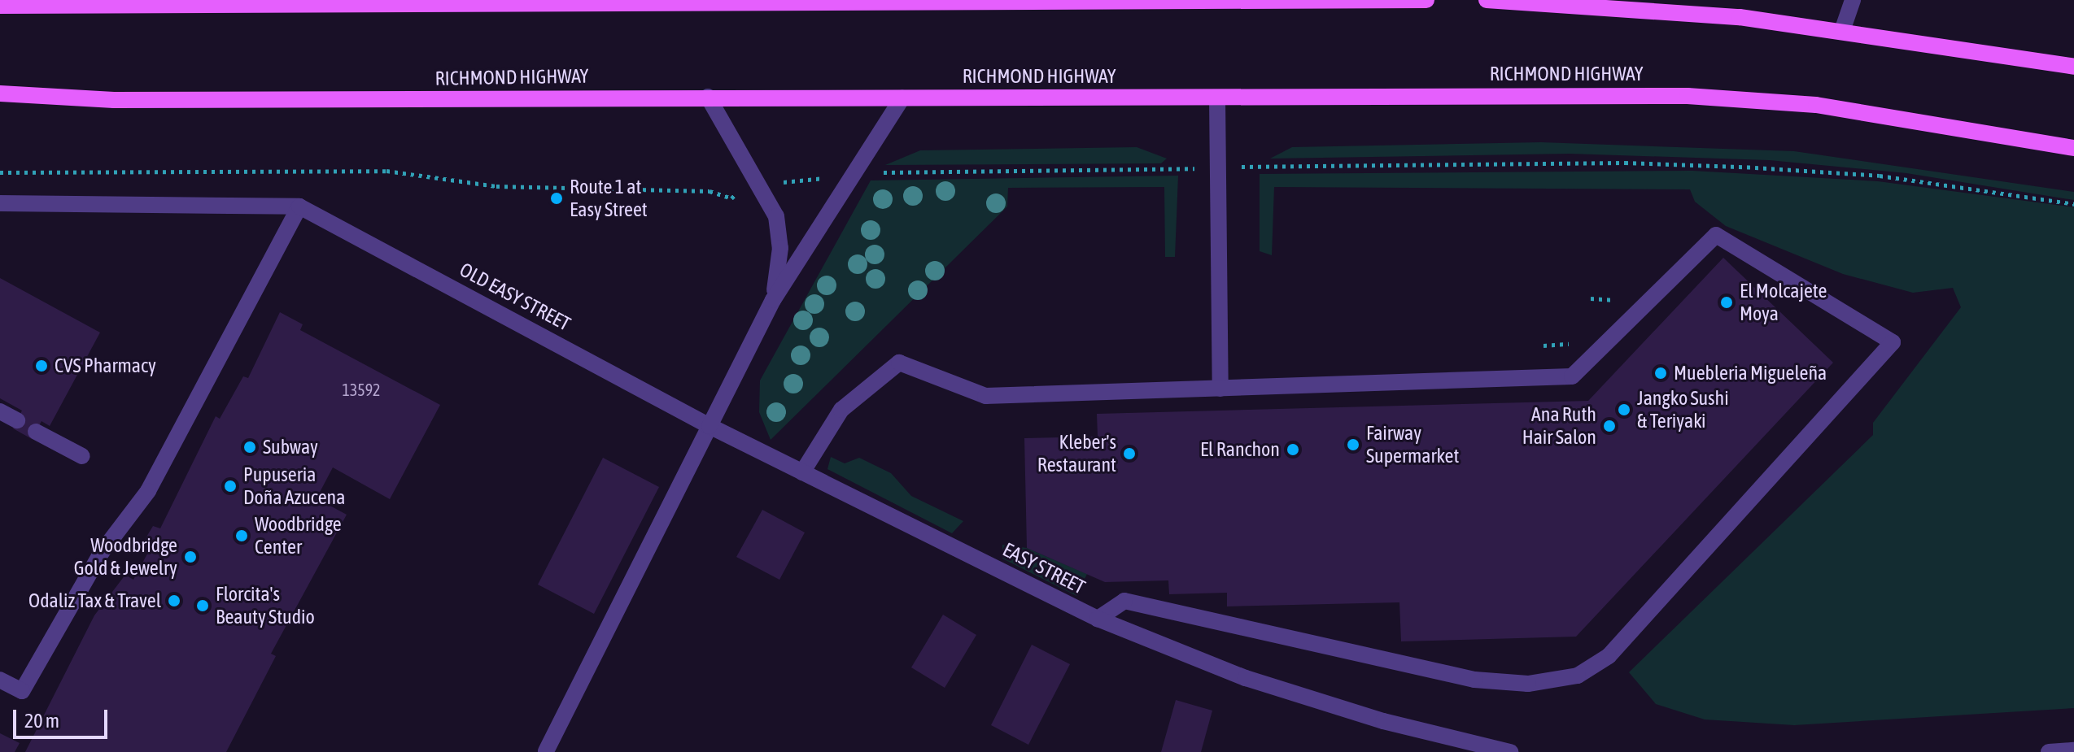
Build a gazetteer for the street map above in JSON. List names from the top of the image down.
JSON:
{
  "streets": {
    "main road": ["RICHMOND HIGHWAY"],
    "street": ["OLD EASY STREET", "EASY STREET"]
  },
  "crossings": [
    ["OLD EASY STREET", "EASY STREET"]
  ],
  "places": [
    "Route 1 at Easy Street",
    "El Molcajete Moya",
    "CVS Pharmacy",
    "Muebleria Migueleña",
    "Jangko Sushi & Teriyaki",
    "Ana Ruth Hair Salon",
    "Fairway Supermarket",
    "Subway",
    "El Ranchon",
    "Kleber's Restaurant",
    "Pupuseria Doña Azucena",
    "Woodbridge Center",
    "Woodbridge Gold & Jewelry",
    "Odaliz Tax & Travel",
    "Florcita's Beauty Studio"
  ],
  "house_numbers": ["13592"],
  "scale_bar": "20 m"
}
